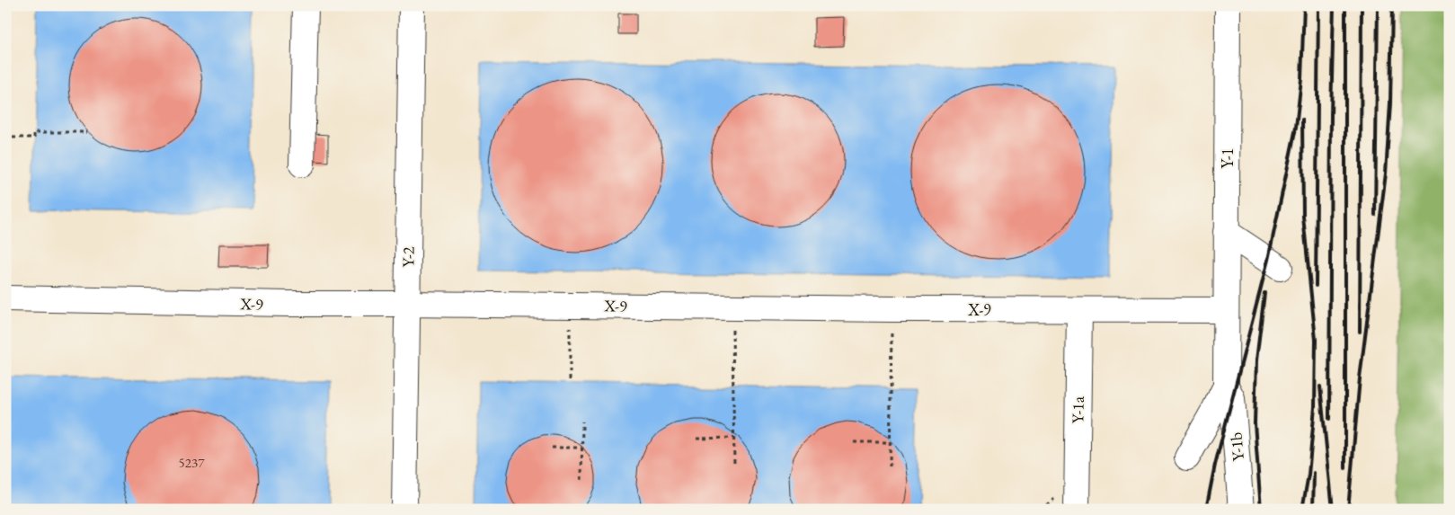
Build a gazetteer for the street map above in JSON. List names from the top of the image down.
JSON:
{
  "streets": {
    "street": [
      "Y-1",
      "Y-2",
      "X-9",
      "Y-1a",
      "Y-1b"
    ]
  },
  "crossings": [
    ["Y-1", "X-9"],
    ["Y-1", "Y-1b"],
    ["Y-2", "X-9"],
    ["X-9", "Y-1a"],
    ["X-9", "Y-1b"]
  ],
  "house_numbers": ["5237"]
}
